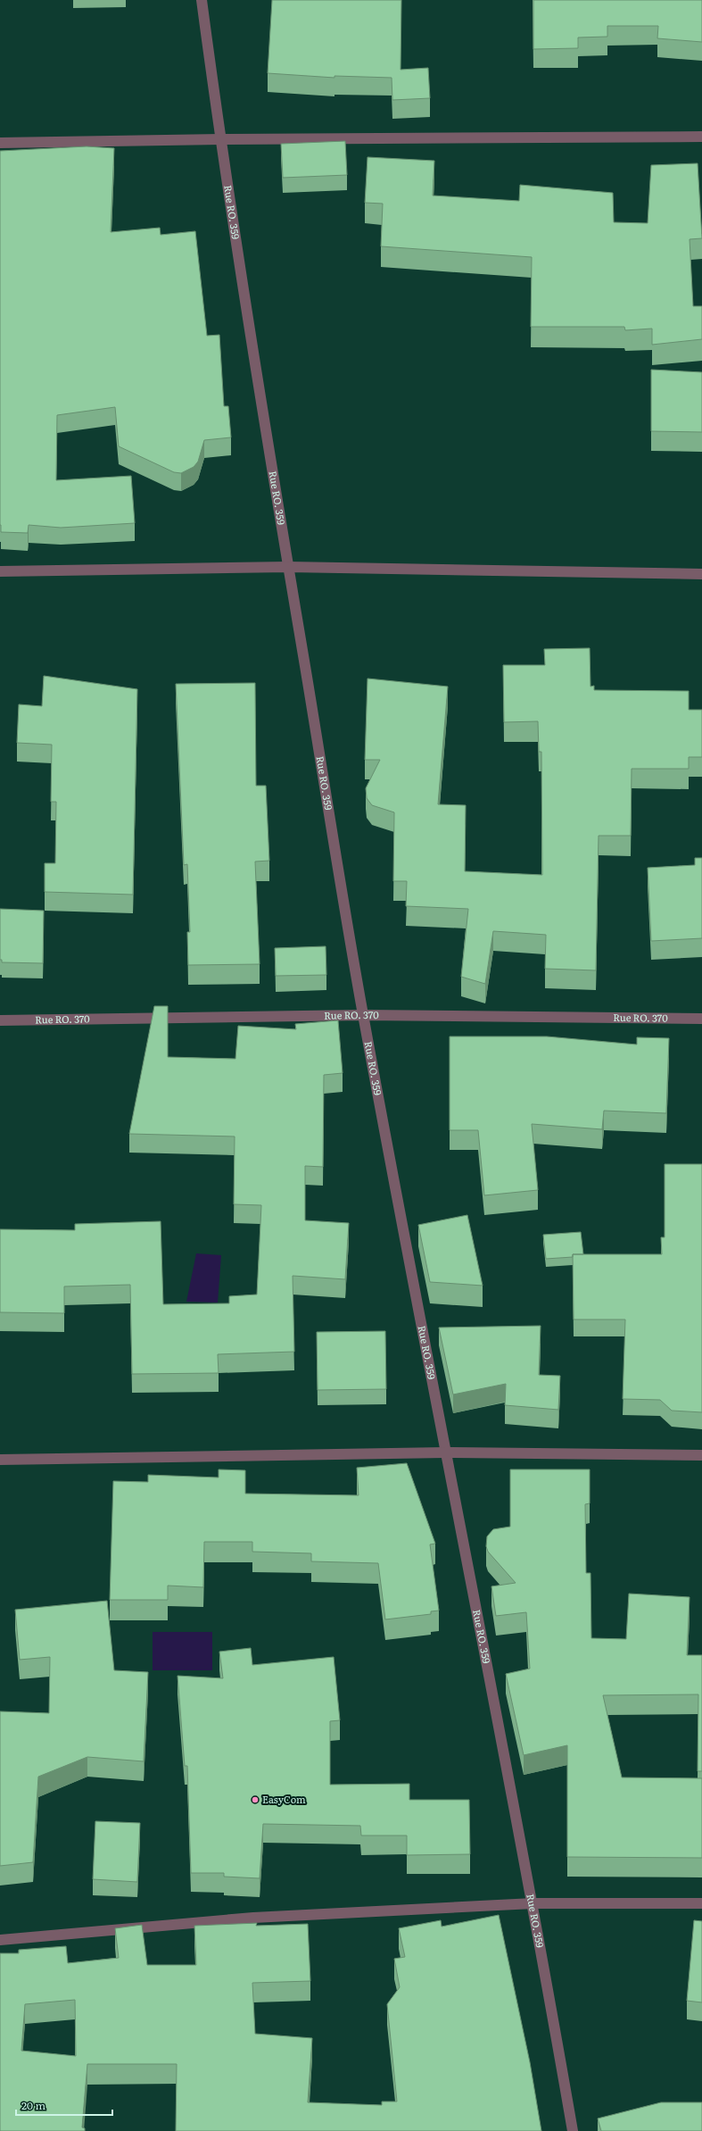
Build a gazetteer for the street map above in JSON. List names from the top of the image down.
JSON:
{
  "streets": {
    "street": ["Rue RO. 359", "Rue RO. 370"]
  },
  "crossings": [
    ["Rue RO. 359", "Rue RO. 370"]
  ],
  "places": ["EasyCom"],
  "scale_bar": "20 m"
}
